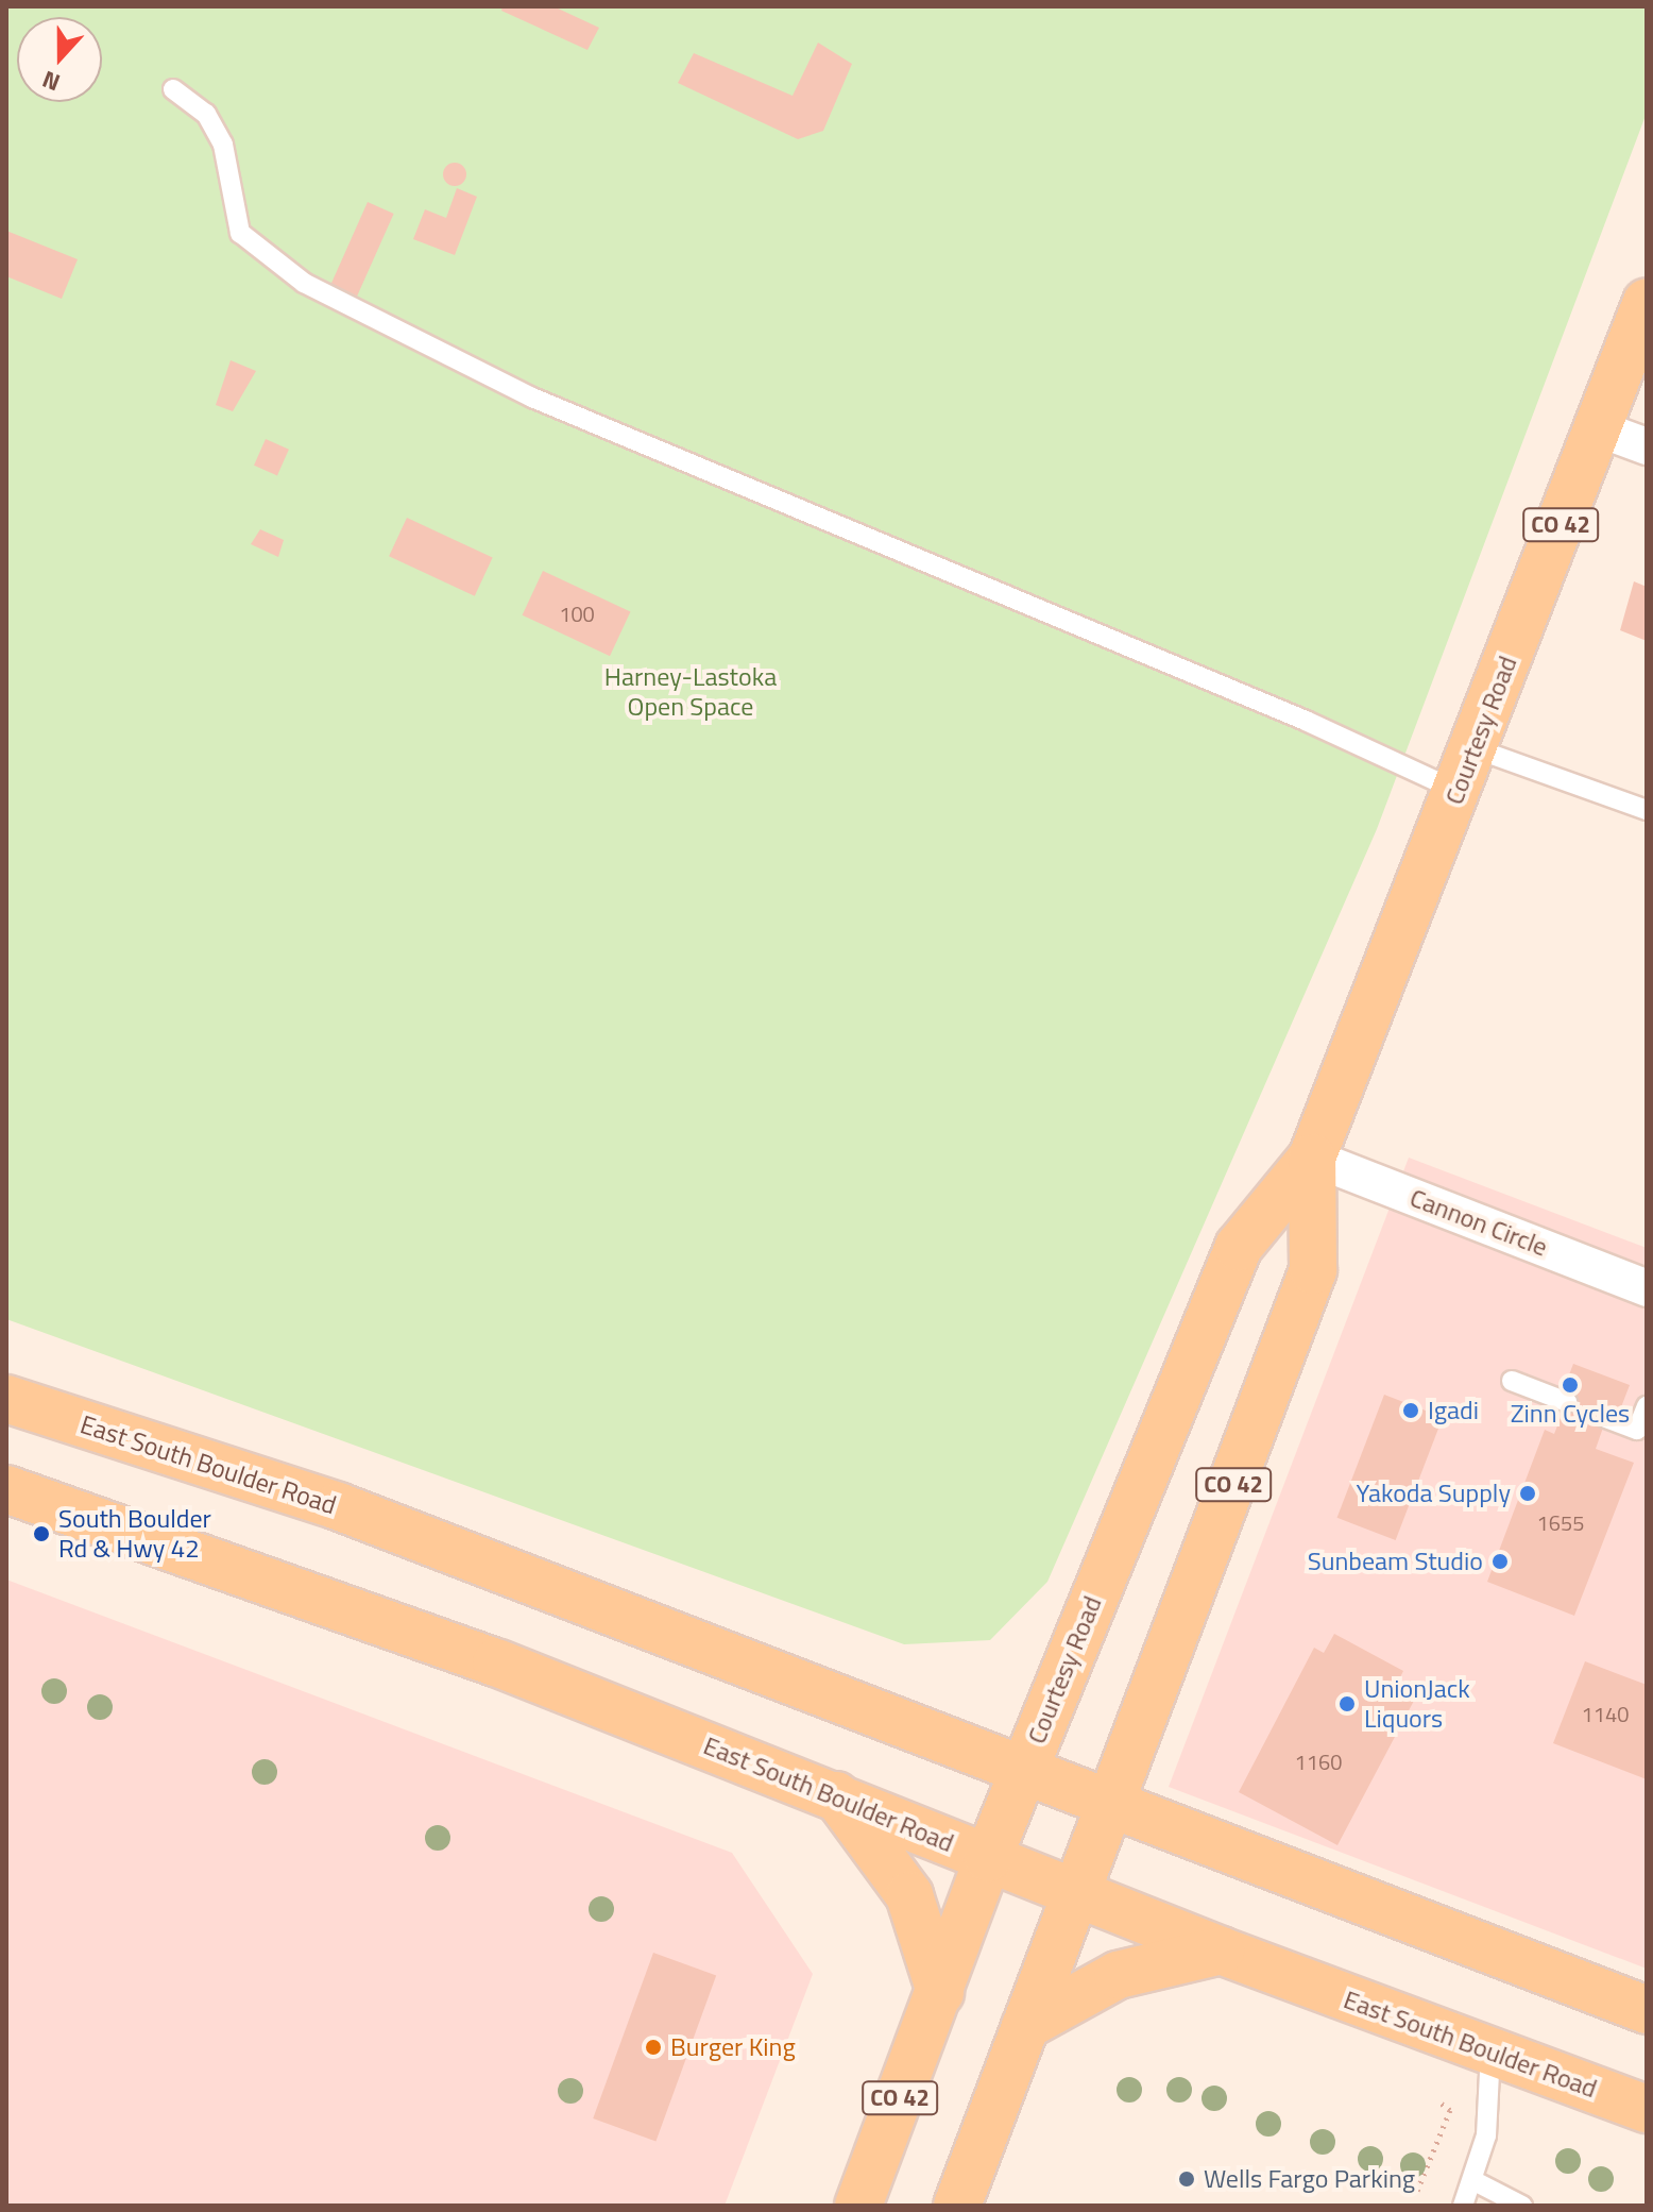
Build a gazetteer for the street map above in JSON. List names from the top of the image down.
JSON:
{
  "streets": {
    "main road": ["CO 42", "Courtesy Road", "East South Boulder Road"],
    "street": ["Cannon Circle"]
  },
  "crossings": [
    ["Courtesy Road", "Cannon Circle"],
    ["Courtesy Road", "East South Boulder Road"]
  ],
  "parks": ["Harney-Lastoka Open Space"],
  "places": [
    "Zinn Cycles",
    "Igadi",
    "Yakoda Supply",
    "South Boulder Rd & Hwy 42",
    "Sunbeam Studio",
    "UnionJack Liquors",
    "Burger King",
    "Wells Fargo Parking"
  ],
  "house_numbers": [
    "100",
    "1655",
    "1140",
    "1160"
  ],
  "north": "bottom"
}
